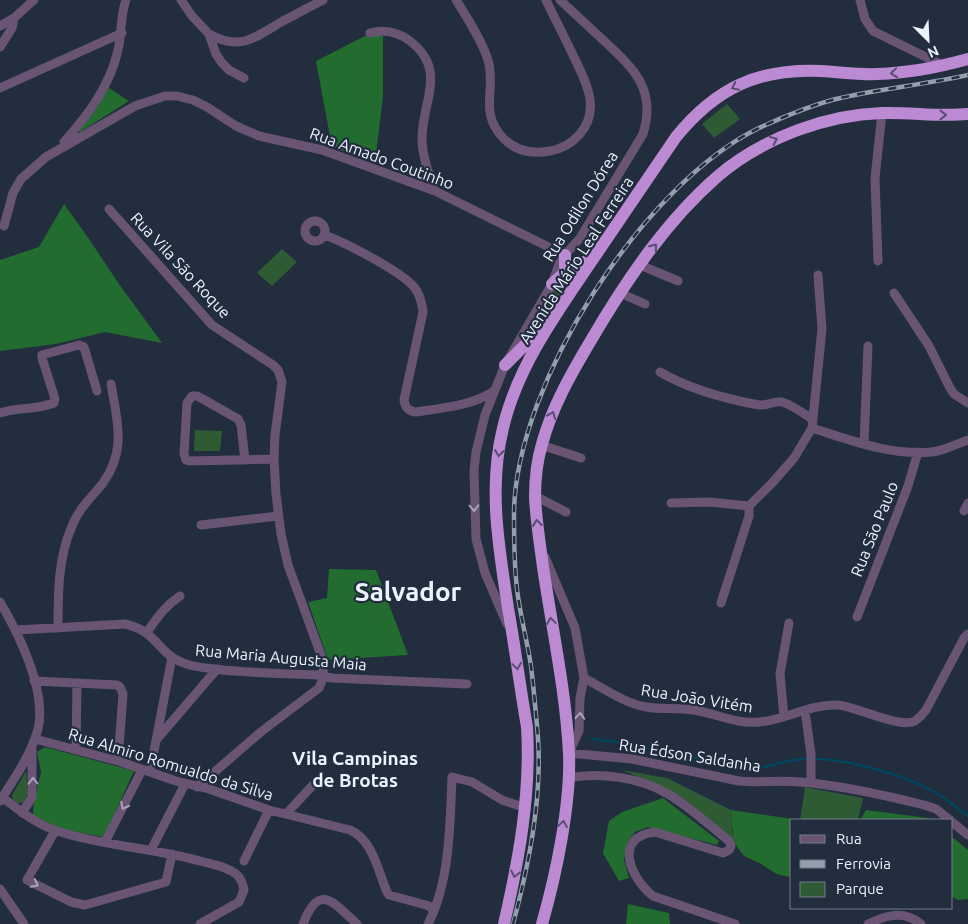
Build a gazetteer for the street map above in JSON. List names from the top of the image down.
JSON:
{
  "streets": {
    "highway": ["Avenida Mário Leal Ferreira"],
    "street": [
      "Rua Amado Coutinho",
      "Rua Odilon Dórea",
      "Rua Vila São Roque",
      "Rua São Paulo",
      "Rua Maria Augusta Maia",
      "Rua João Vitém",
      "Rua Édson Saldanha",
      "Rua Almiro Romualdo da Silva"
    ]
  },
  "crossings": [
    ["Rua Amado Coutinho", "Rua Odilon Dórea"],
    ["Rua Odilon Dórea", "Avenida Mário Leal Ferreira"],
    ["Rua Vila São Roque", "Rua Maria Augusta Maia"]
  ],
  "districts": ["Salvador", "Vila Campinas de Brotas"],
  "legend": ["Rua", "Ferrovia", "Parque"],
  "north": "bottom right"
}
